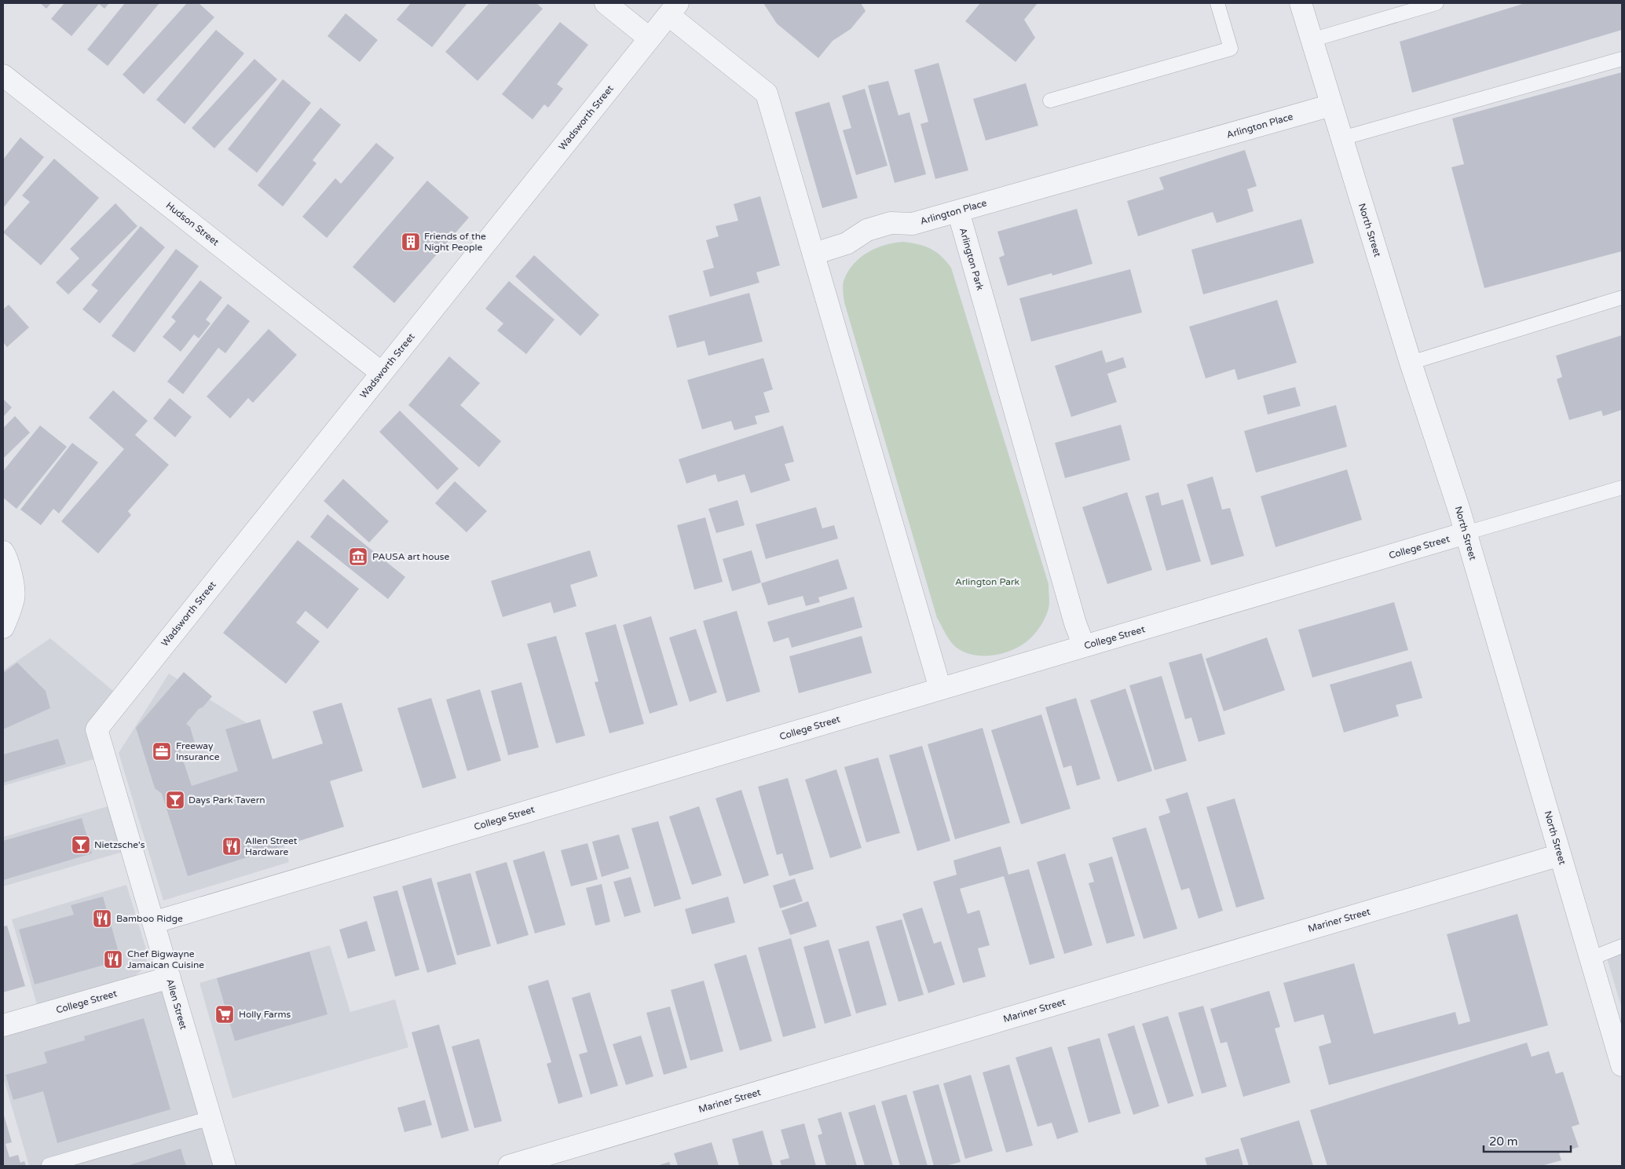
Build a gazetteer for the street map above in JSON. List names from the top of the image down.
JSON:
{
  "streets": {
    "street": [
      "Wadsworth Street",
      "Arlington Place",
      "Hudson Street",
      "North Street",
      "Arlington Park",
      "College Street",
      "Mariner Street",
      "Allen Street"
    ]
  },
  "crossings": [
    ["Wadsworth Street", "Hudson Street"],
    ["Wadsworth Street", "Allen Street"],
    ["Arlington Place", "North Street"],
    ["Arlington Place", "Arlington Park"],
    ["North Street", "College Street"],
    ["North Street", "Mariner Street"],
    ["Arlington Park", "College Street"],
    ["College Street", "Allen Street"]
  ],
  "parks": ["Arlington Park"],
  "places": {
    "building": ["Friends of the Night People"],
    "museum": ["PAUSA art house"],
    "office": ["Freeway Insurance"],
    "bar": ["Days Park Tavern", "Nietzsche's"],
    "restaurant": ["Allen Street Hardware", "Bamboo Ridge", "Chef Bigwayne Jamaican Cuisine"],
    "supermarket": ["Holly Farms"]
  },
  "scale_bar": "20 m"
}
